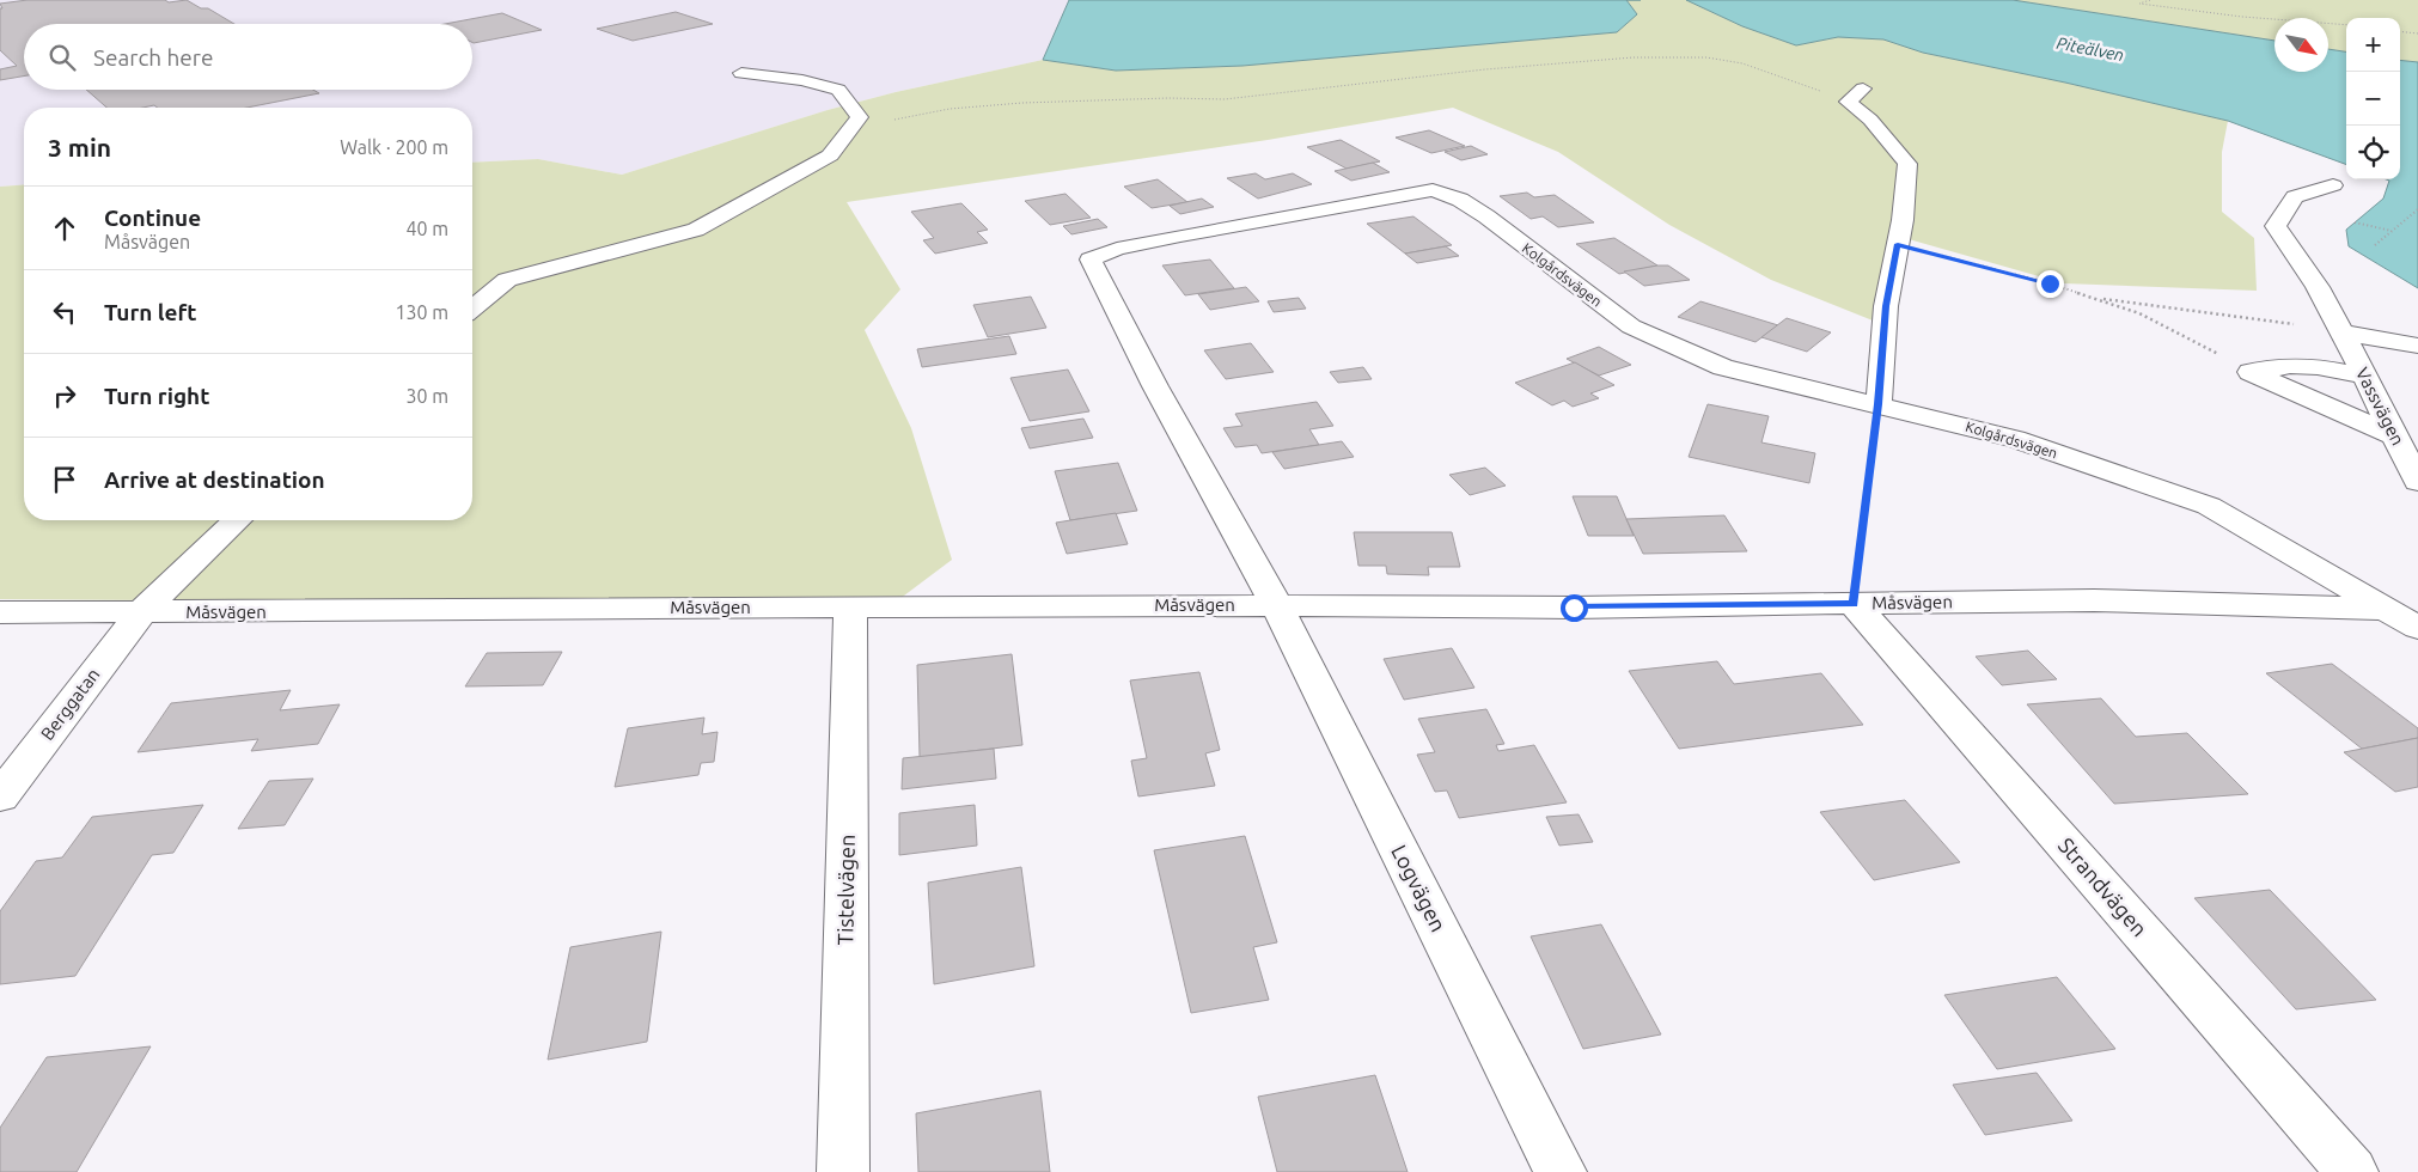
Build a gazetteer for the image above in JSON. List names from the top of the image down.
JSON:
{
  "streets": {
    "street": [
      "Kolgårdsvägen",
      "Vassvägen",
      "Måsvägen",
      "Berggatan",
      "Strandvägen",
      "Logvägen",
      "Tistelvägen"
    ]
  },
  "crossings": [
    ["Kolgårdsvägen", "Måsvägen"],
    ["Kolgårdsvägen", "Logvägen"],
    ["Måsvägen", "Berggatan"],
    ["Måsvägen", "Strandvägen"],
    ["Måsvägen", "Logvägen"],
    ["Måsvägen", "Tistelvägen"]
  ],
  "water": ["Piteälven"],
  "north": "bottom right",
  "page": {
    "map_buttons": ["+", "−"],
    "search": "Search here",
    "heading": ["3 min", "Walk · 200 m"],
    "list": [
      ["Continue", "Måsvägen", "40 m"],
      ["Turn left", "130 m"],
      ["Turn right", "30 m"],
      "Arrive at destination"
    ]
  }
}
